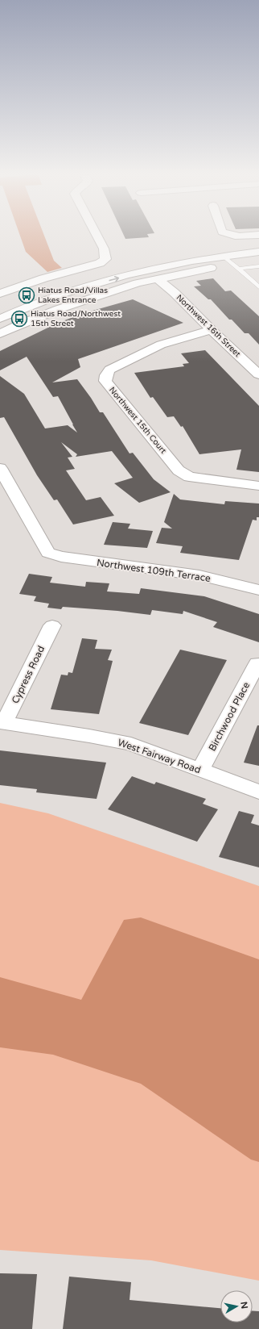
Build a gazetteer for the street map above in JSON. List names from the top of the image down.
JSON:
{
  "streets": {
    "street": [
      "Northwest 16th Street",
      "Northwest 15th Court",
      "Northwest 109th Terrace",
      "Cypress Road",
      "Birchwood Place",
      "West Fairway Road"
    ]
  },
  "crossings": [
    ["Northwest 16th Street", "Northwest 15th Court"],
    ["Cypress Road", "West Fairway Road"],
    ["Birchwood Place", "West Fairway Road"]
  ],
  "places": {
    "bus stop": ["Hiatus Road/Villas Lakes Entrance", "Hiatus Road/Northwest 15th Street"]
  },
  "north": "right"
}
